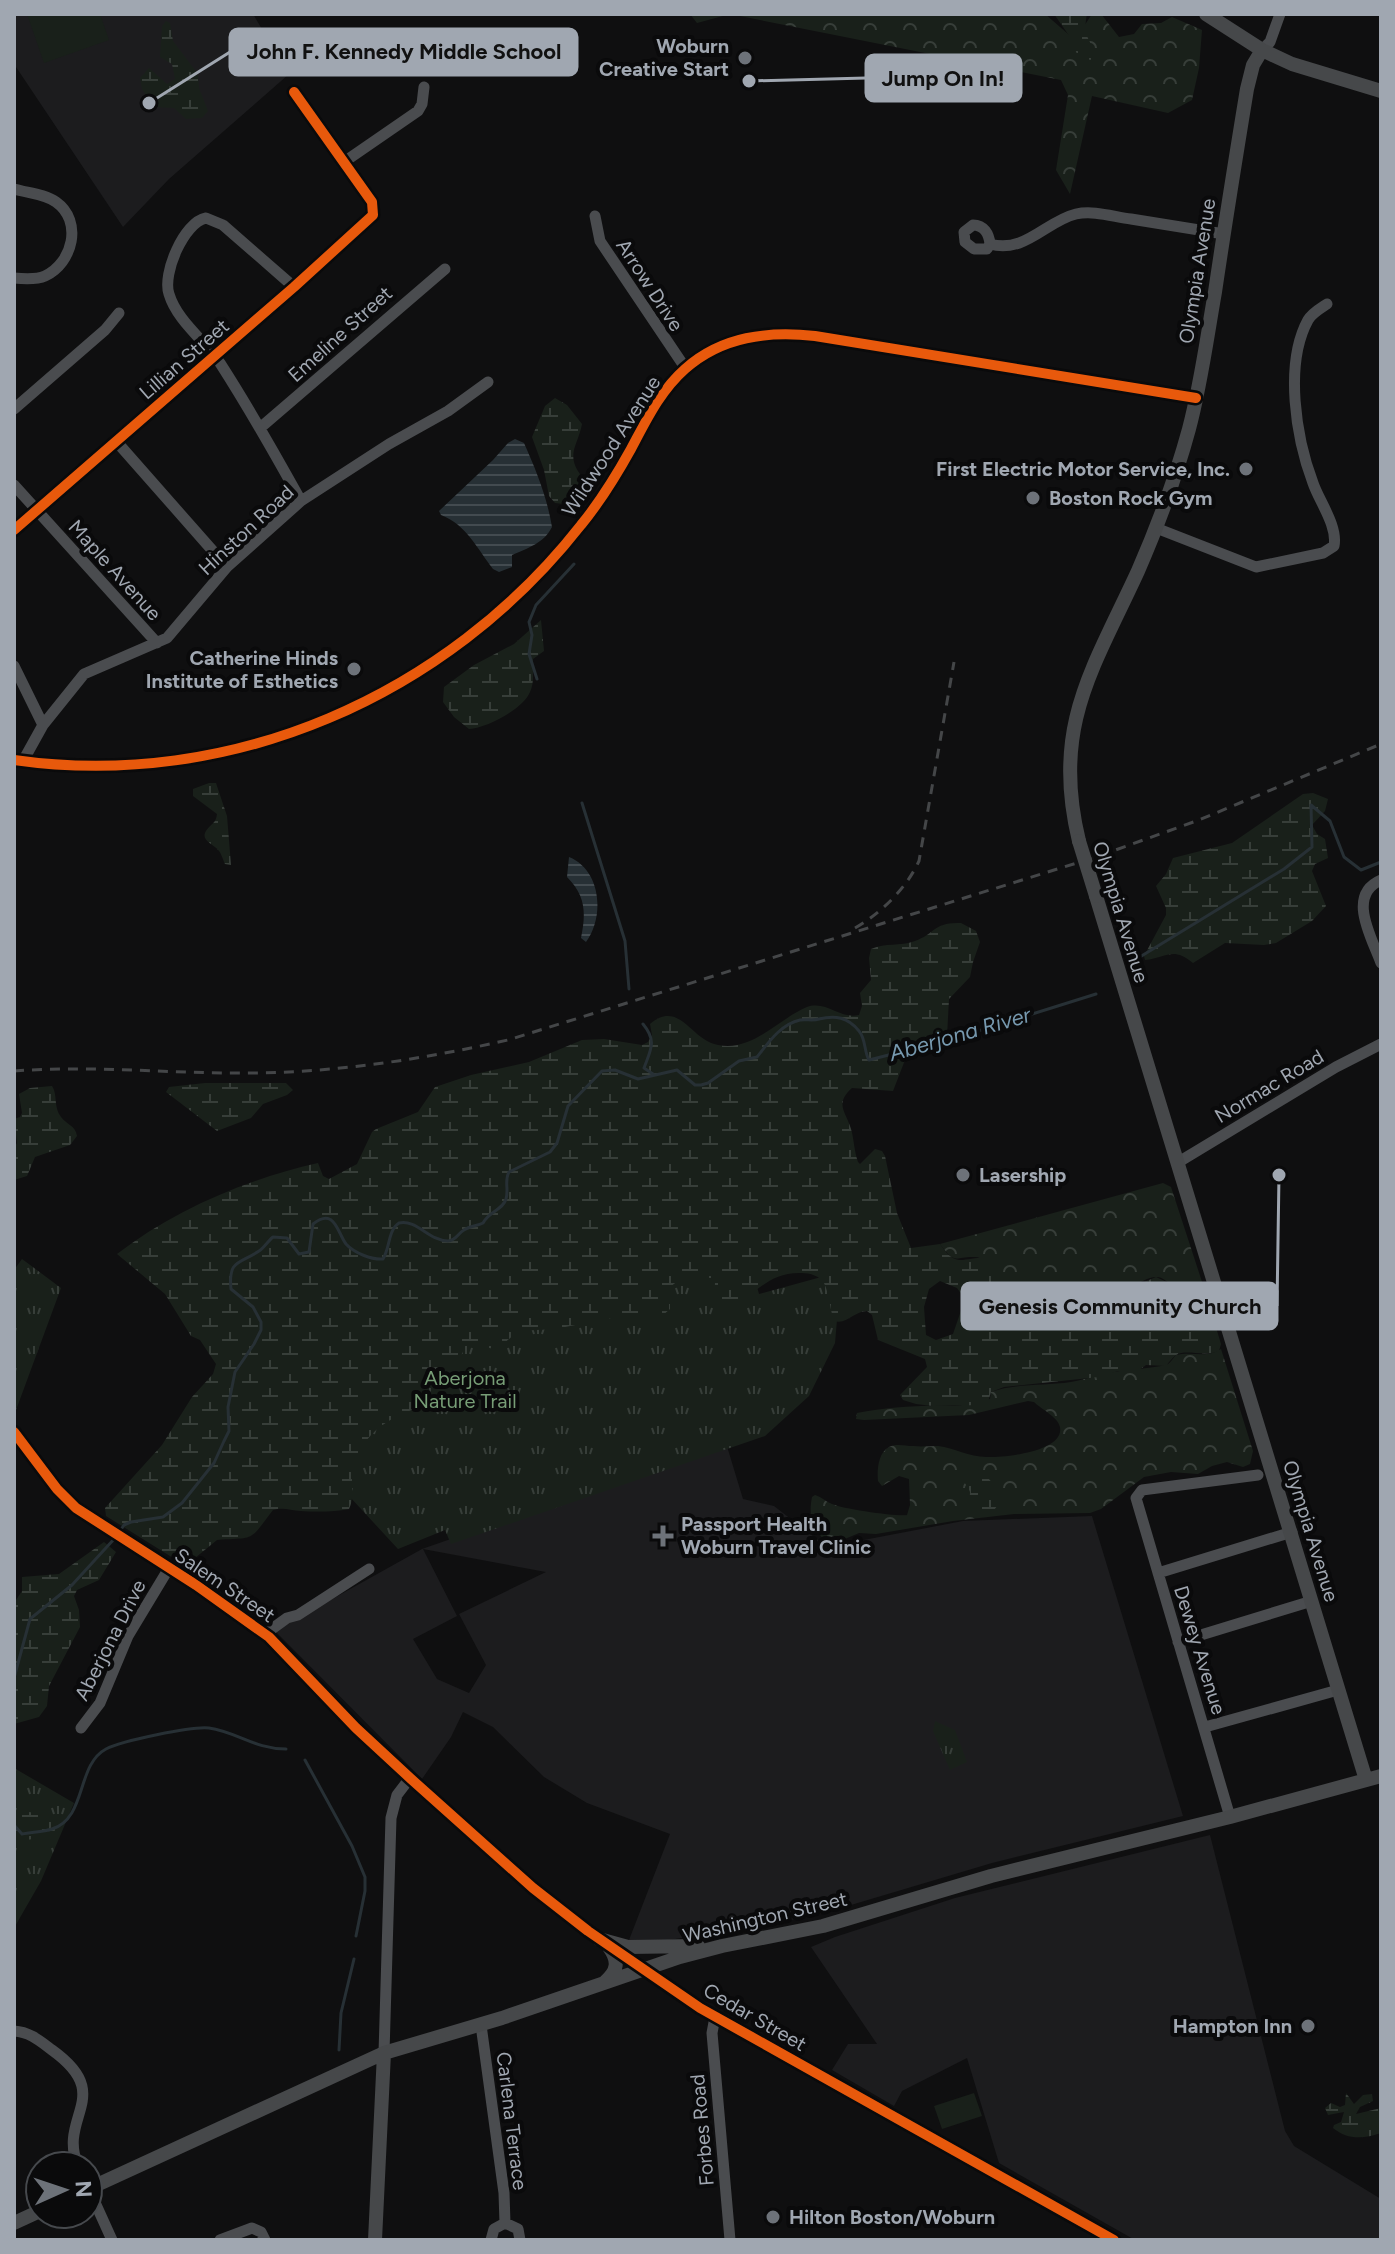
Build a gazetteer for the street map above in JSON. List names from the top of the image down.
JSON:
{
  "streets": {
    "main road": ["Olympia Avenue", "Washington Street"],
    "street": [
      "Arrow Drive",
      "Emeline Street",
      "Lillian Street",
      "Wildwood Avenue",
      "Hinston Road",
      "Maple Avenue",
      "Normac Road",
      "Salem Street",
      "Aberjona Drive",
      "Dewey Avenue",
      "Cedar Street",
      "Carlena Terrace",
      "Forbes Road"
    ]
  },
  "crossings": [
    ["Olympia Avenue", "Wildwood Avenue"],
    ["Olympia Avenue", "Normac Road"],
    ["Olympia Avenue", "Washington Street"],
    ["Arrow Drive", "Wildwood Avenue"],
    ["Lillian Street", "Maple Avenue"],
    ["Wildwood Avenue", "Hinston Road"],
    ["Hinston Road", "Maple Avenue"],
    ["Salem Street", "Aberjona Drive"],
    ["Salem Street", "Cedar Street"],
    ["Dewey Avenue", "Washington Street"],
    ["Washington Street", "Cedar Street"],
    ["Washington Street", "Carlena Terrace"],
    ["Cedar Street", "Forbes Road"]
  ],
  "water": ["Aberjona River"],
  "parks": ["Aberjona Nature Trail"],
  "places": {
    "other": [
      "Woburn Creative Start",
      "Jump On In!",
      "John F. Kennedy Middle School",
      "First Electric Motor Service, Inc.",
      "Boston Rock Gym",
      "Catherine Hinds Institute of Esthetics",
      "Lasership",
      "Genesis Community Church",
      "Hampton Inn",
      "Hilton Boston/Woburn"
    ],
    "health": ["Passport Health Woburn Travel Clinic"]
  },
  "north": "right"
}
